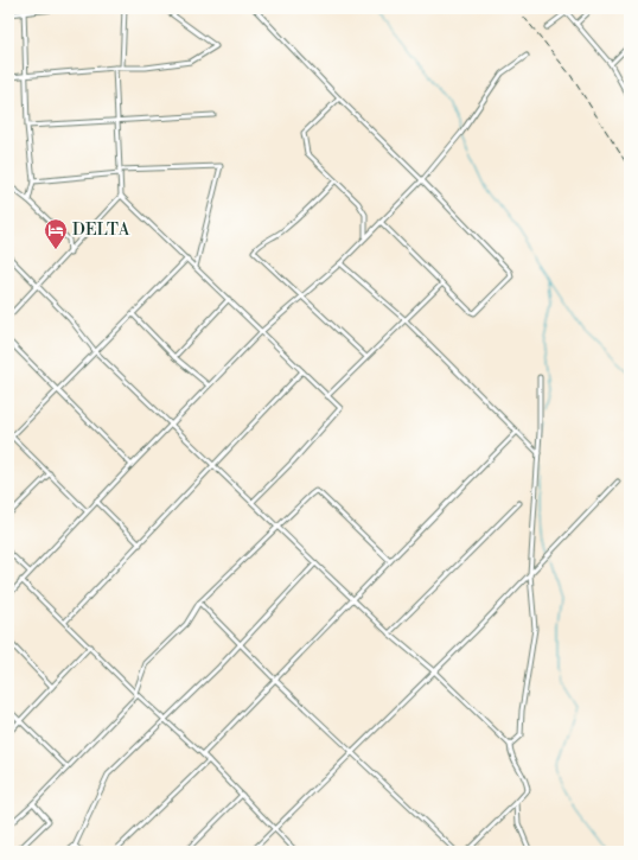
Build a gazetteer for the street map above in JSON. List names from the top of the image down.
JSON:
{
  "places": {
    "hotel": ["DELTA"]
  }
}
